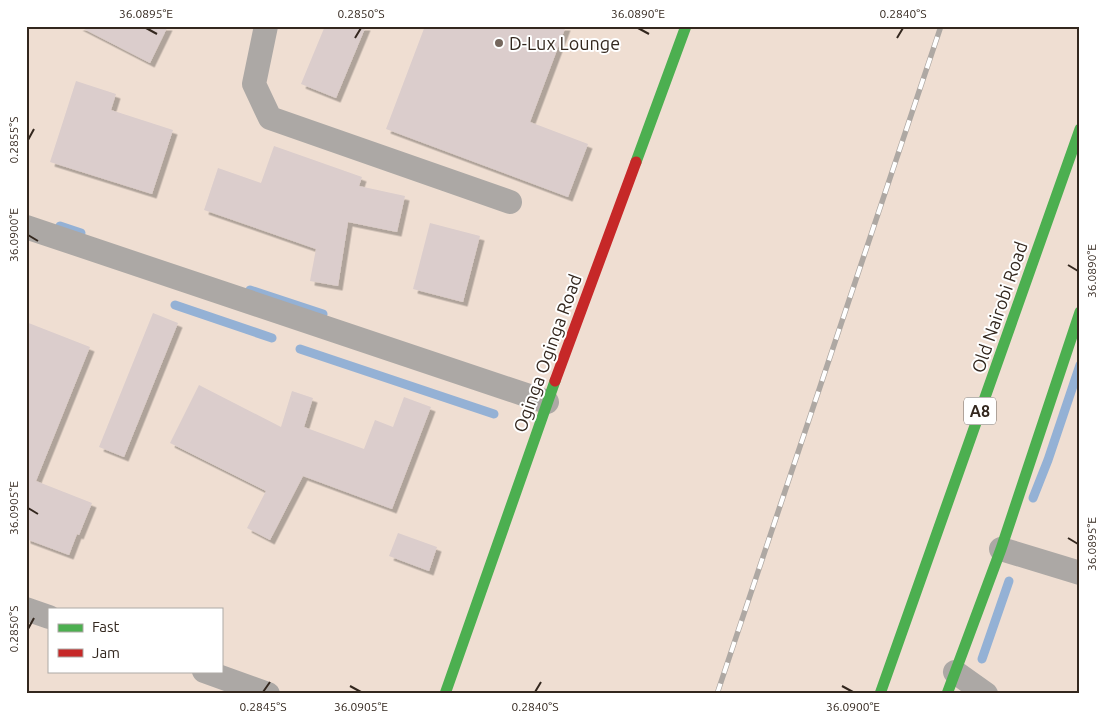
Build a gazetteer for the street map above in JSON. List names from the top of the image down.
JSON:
{
  "streets": {
    "main road": ["Old Nairobi Road", "Oginga Oginga Road", "A8"]
  },
  "places": ["D-Lux Lounge"],
  "legend": ["Fast", "Jam"],
  "coordinates": [
    "36.0895°E",
    "0.2850°S",
    "36.0890°E",
    "0.2840°S",
    "0.2855°S",
    "36.0900°E",
    "36.0905°E",
    "0.2845°S"
  ]
}
